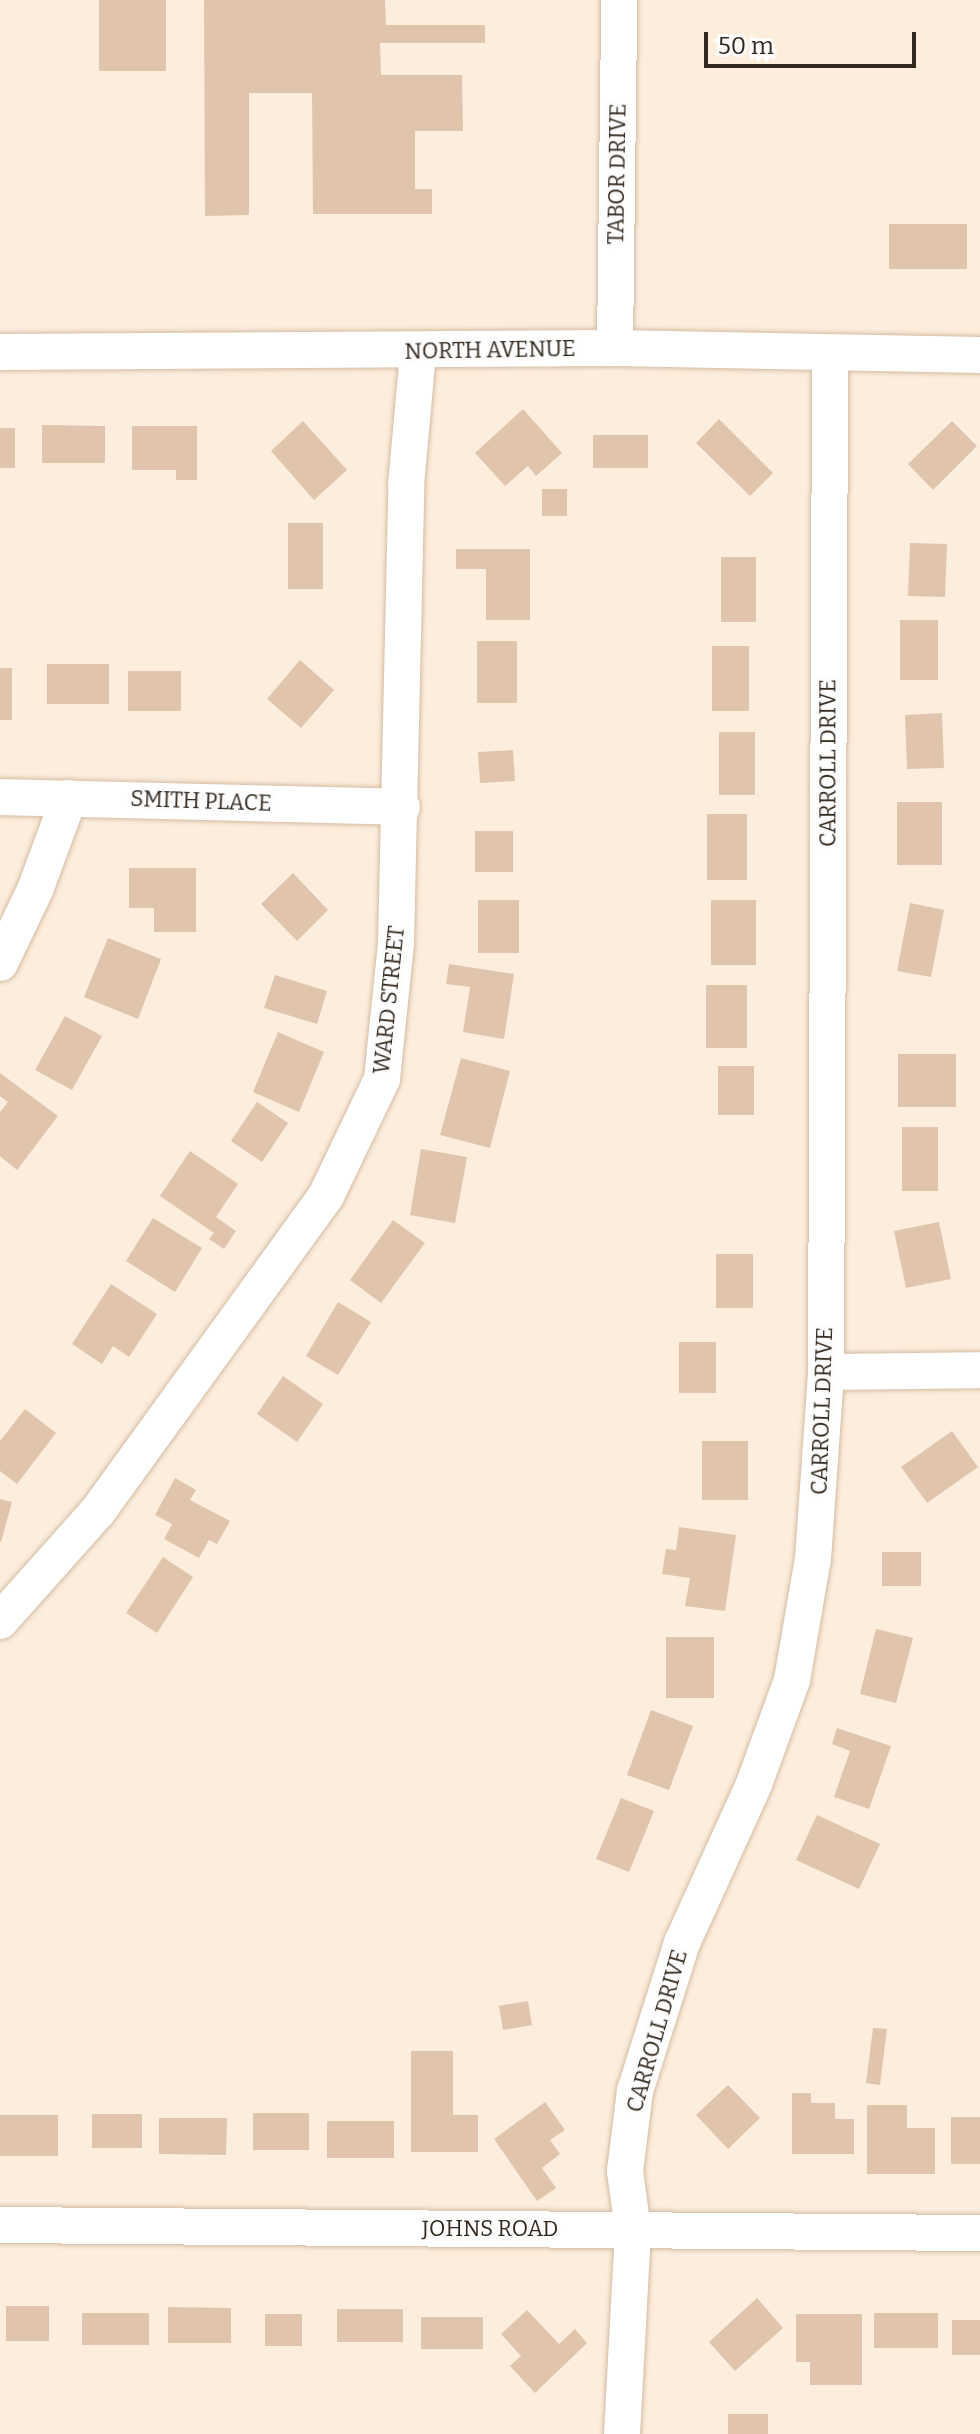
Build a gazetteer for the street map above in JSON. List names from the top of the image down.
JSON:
{
  "streets": {
    "street": [
      "TABOR DRIVE",
      "NORTH AVENUE",
      "CARROLL DRIVE",
      "SMITH PLACE",
      "WARD STREET",
      "JOHNS ROAD"
    ]
  },
  "crossings": [
    ["TABOR DRIVE", "NORTH AVENUE"],
    ["NORTH AVENUE", "CARROLL DRIVE"],
    ["NORTH AVENUE", "WARD STREET"],
    ["CARROLL DRIVE", "JOHNS ROAD"],
    ["SMITH PLACE", "WARD STREET"]
  ],
  "scale_bar": "50 m"
}
